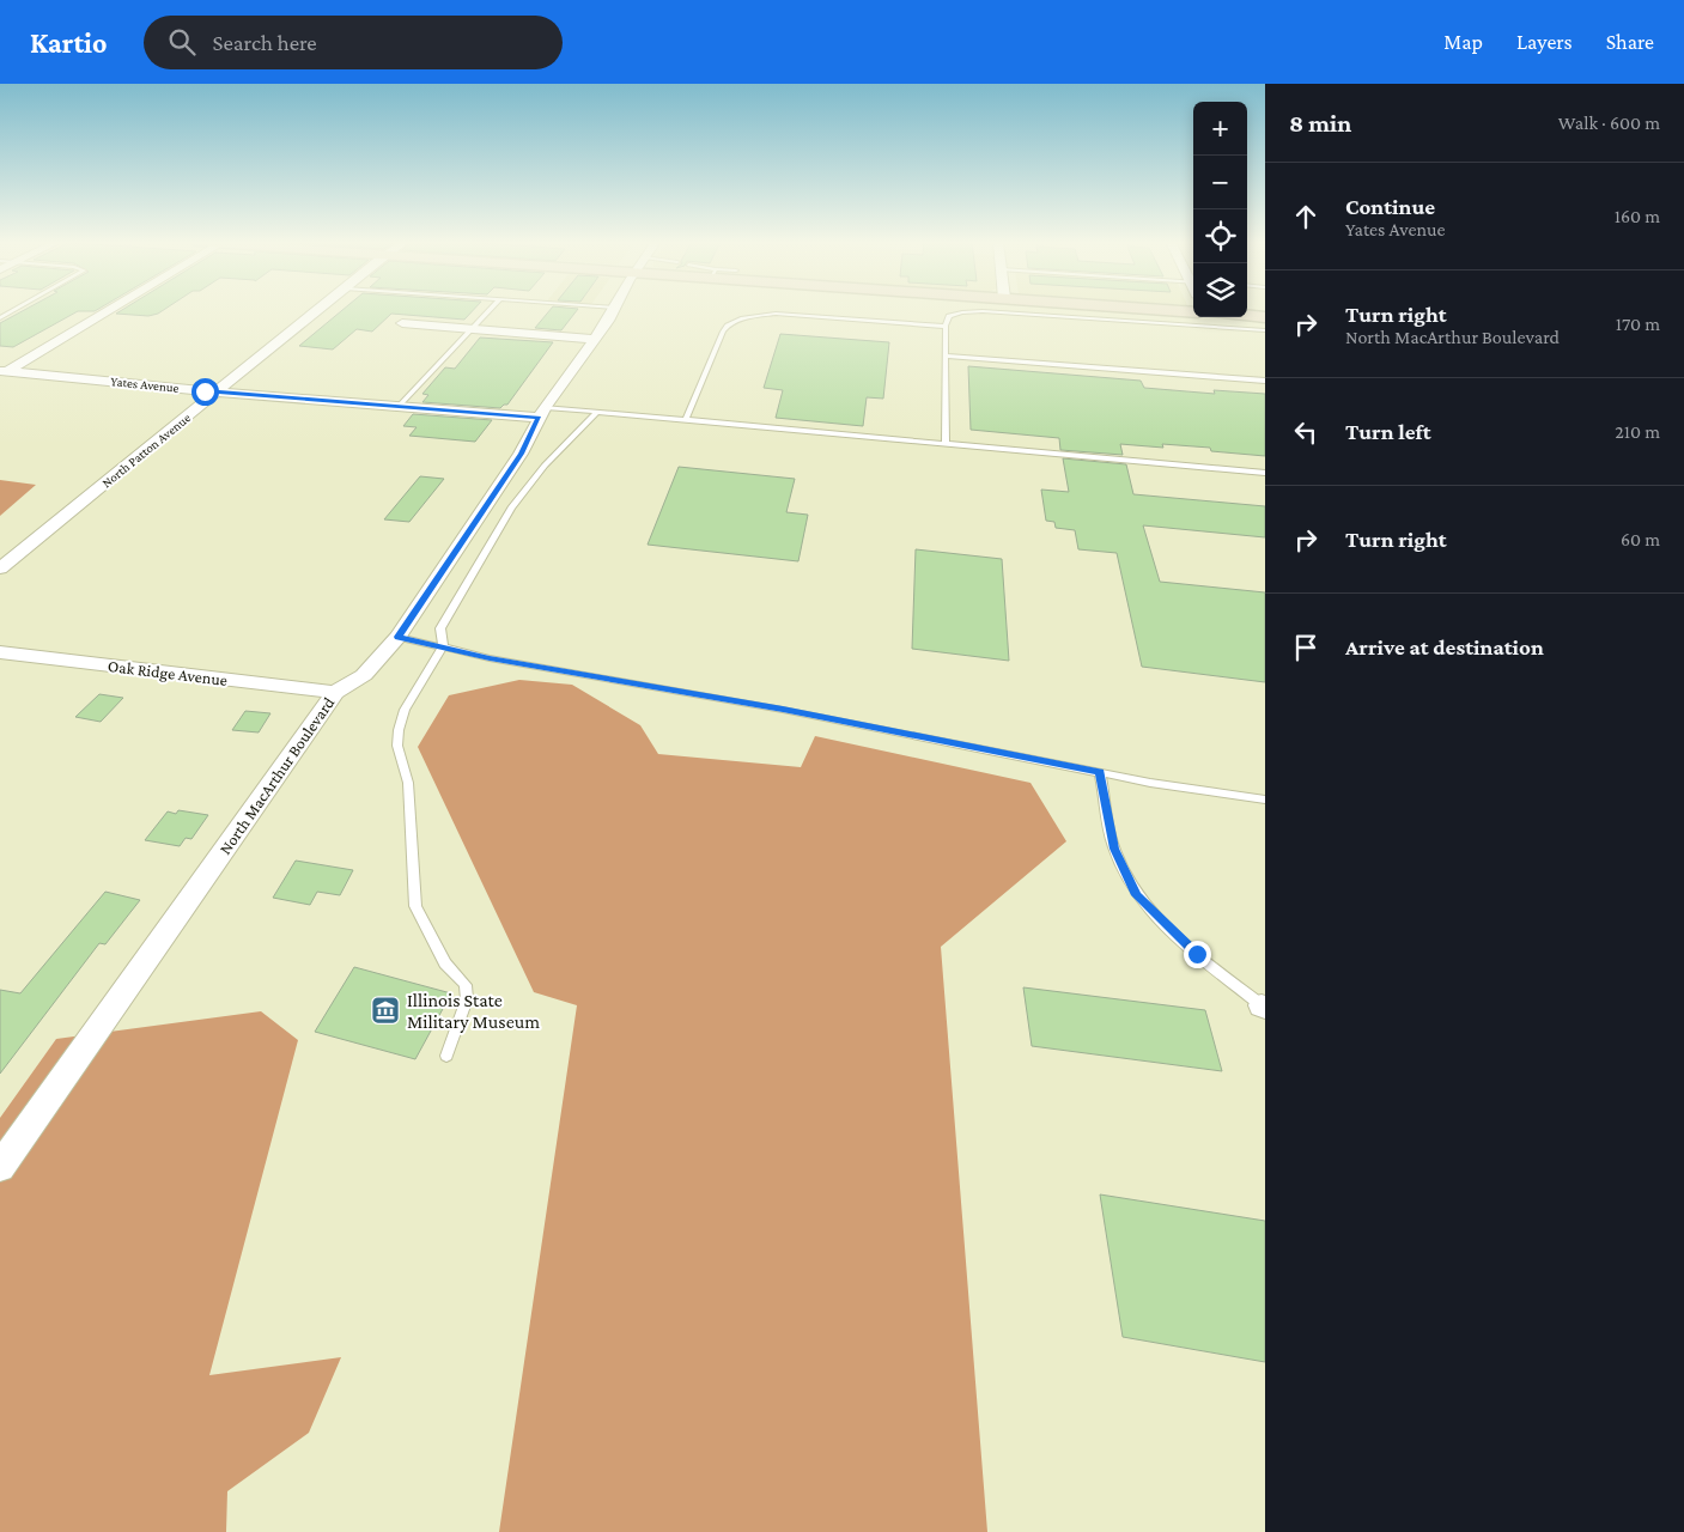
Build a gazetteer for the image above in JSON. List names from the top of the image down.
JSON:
{
  "streets": {
    "street": [
      "Yates Avenue",
      "North Patton Avenue",
      "Oak Ridge Avenue",
      "North MacArthur Boulevard"
    ]
  },
  "crossings": [
    ["Yates Avenue", "North Patton Avenue"],
    ["Yates Avenue", "North MacArthur Boulevard"],
    ["Oak Ridge Avenue", "North MacArthur Boulevard"]
  ],
  "places": {
    "museum": ["Illinois State Military Museum"]
  },
  "page": {
    "header": "Kartio",
    "search": "Search here",
    "nav": ["Map", "Layers", "Share"],
    "heading": ["8 min", "Walk · 600 m"],
    "map_buttons": ["+", "−"],
    "list": [
      ["Continue", "Yates Avenue", "160 m"],
      ["Turn right", "North MacArthur Boulevard", "170 m"],
      ["Turn left", "210 m"],
      ["Turn right", "60 m"],
      "Arrive at destination"
    ]
  }
}
